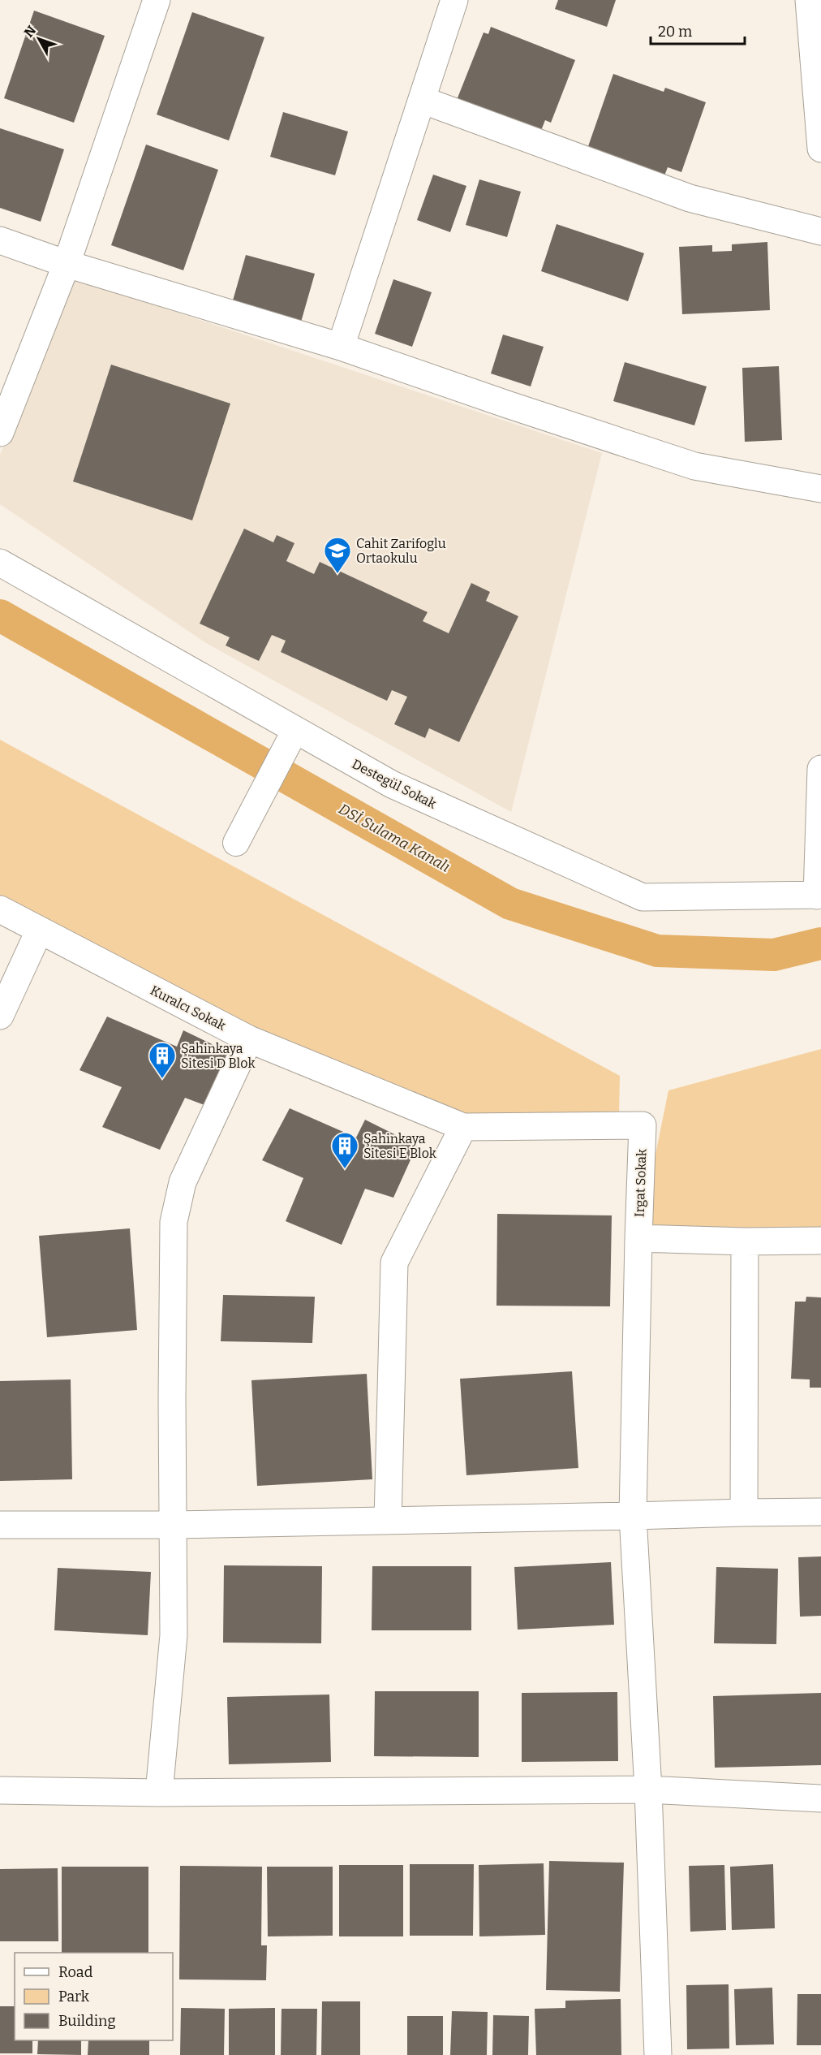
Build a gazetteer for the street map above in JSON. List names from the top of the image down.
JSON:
{
  "streets": {
    "street": ["Destegül Sokak", "Kuralcı Sokak", "Irgat Sokak"]
  },
  "crossings": [
    ["Kuralcı Sokak", "Irgat Sokak"]
  ],
  "water": ["DSİ Sulama Kanalı"],
  "places": {
    "school or university": ["Cahit Zarifoglu Ortaokulu"],
    "building": ["Şahinkaya Sitesi D Blok", "Şahinkaya Sitesi E Blok"]
  },
  "legend": ["Road", "Park", "Building"],
  "scale_bar": "20 m",
  "north": "top left"
}
